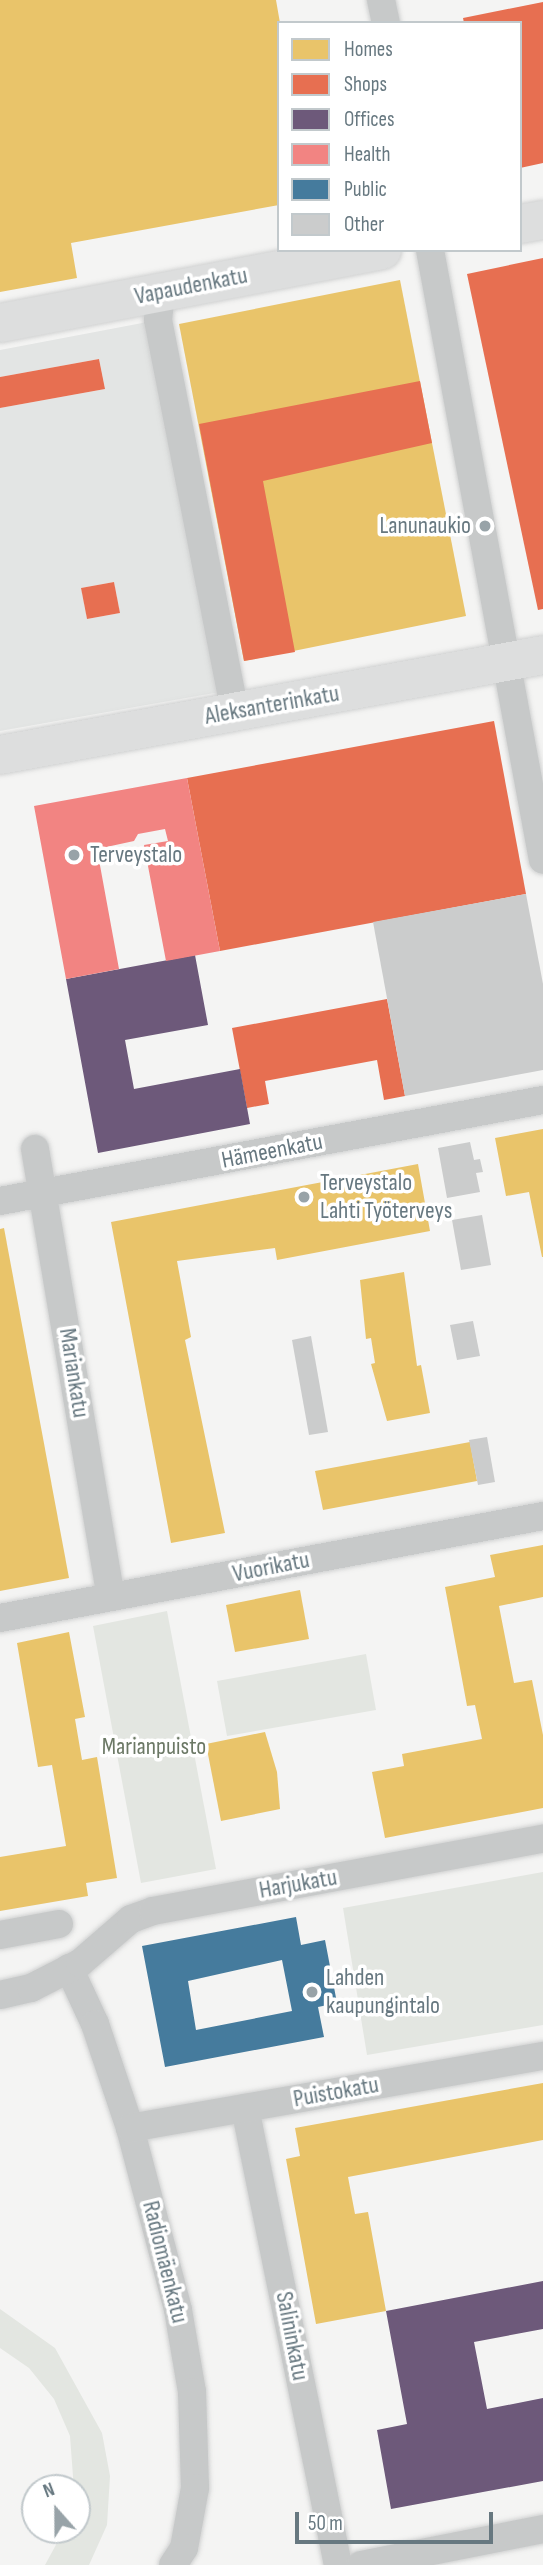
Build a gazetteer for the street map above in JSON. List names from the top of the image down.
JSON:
{
  "streets": {
    "main road": ["Vapaudenkatu", "Aleksanterinkatu"],
    "street": [
      "Hämeenkatu",
      "Mariankatu",
      "Vuorikatu",
      "Harjukatu",
      "Puistokatu",
      "Radiomäenkatu",
      "Salininkatu"
    ]
  },
  "crossings": [
    ["Hämeenkatu", "Mariankatu"],
    ["Mariankatu", "Vuorikatu"],
    ["Harjukatu", "Radiomäenkatu"],
    ["Puistokatu", "Radiomäenkatu"],
    ["Puistokatu", "Salininkatu"]
  ],
  "parks": ["Marianpuisto"],
  "places": [
    "Lanunaukio",
    "Terveystalo",
    "Terveystalo Lahti Työterveys",
    "Lahden kaupungintalo"
  ],
  "legend": [
    "Homes",
    "Shops",
    "Offices",
    "Health",
    "Public",
    "Other"
  ],
  "scale_bar": "50 m",
  "north": "top"
}
